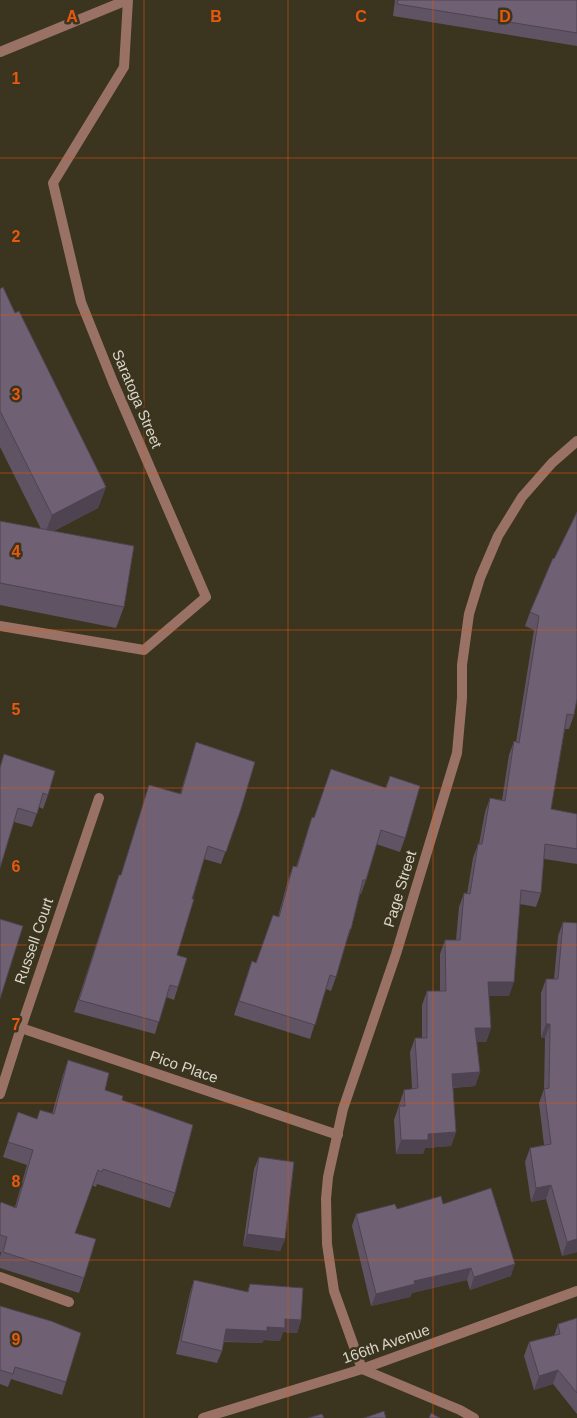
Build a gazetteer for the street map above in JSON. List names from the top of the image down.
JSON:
{
  "streets": {
    "street": [
      "Saratoga Street",
      "Page Street",
      "Russell Court",
      "Pico Place",
      "166th Avenue"
    ]
  },
  "crossings": [
    ["Page Street", "Pico Place"],
    ["Page Street", "166th Avenue"],
    ["Russell Court", "Pico Place"]
  ],
  "grid": {
    "columns": [
      "A",
      "B",
      "C",
      "D"
    ],
    "rows": [
      "1",
      "2",
      "3",
      "4",
      "5",
      "6",
      "7",
      "8",
      "9"
    ]
  }
}
